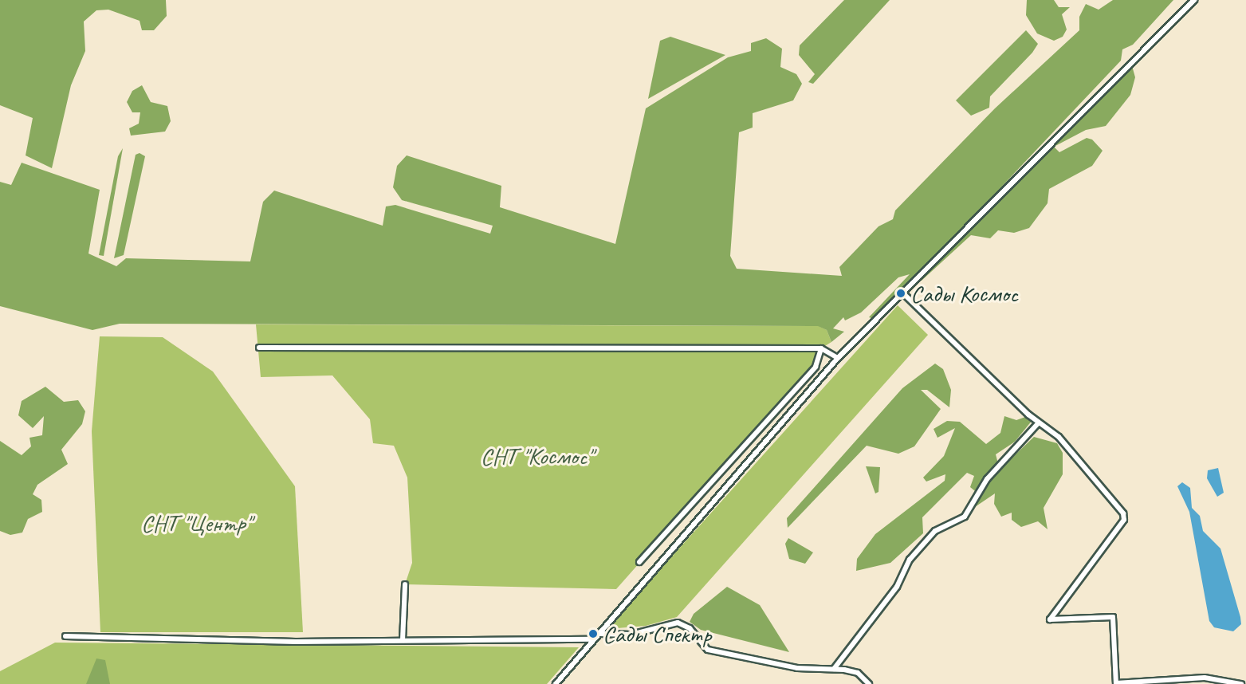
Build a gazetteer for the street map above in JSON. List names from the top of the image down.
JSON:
{
  "parks": ["СНТ \"Космос\"", "СНТ \"Центр\""],
  "places": ["Сады Космос", "Сады Спектр"]
}
